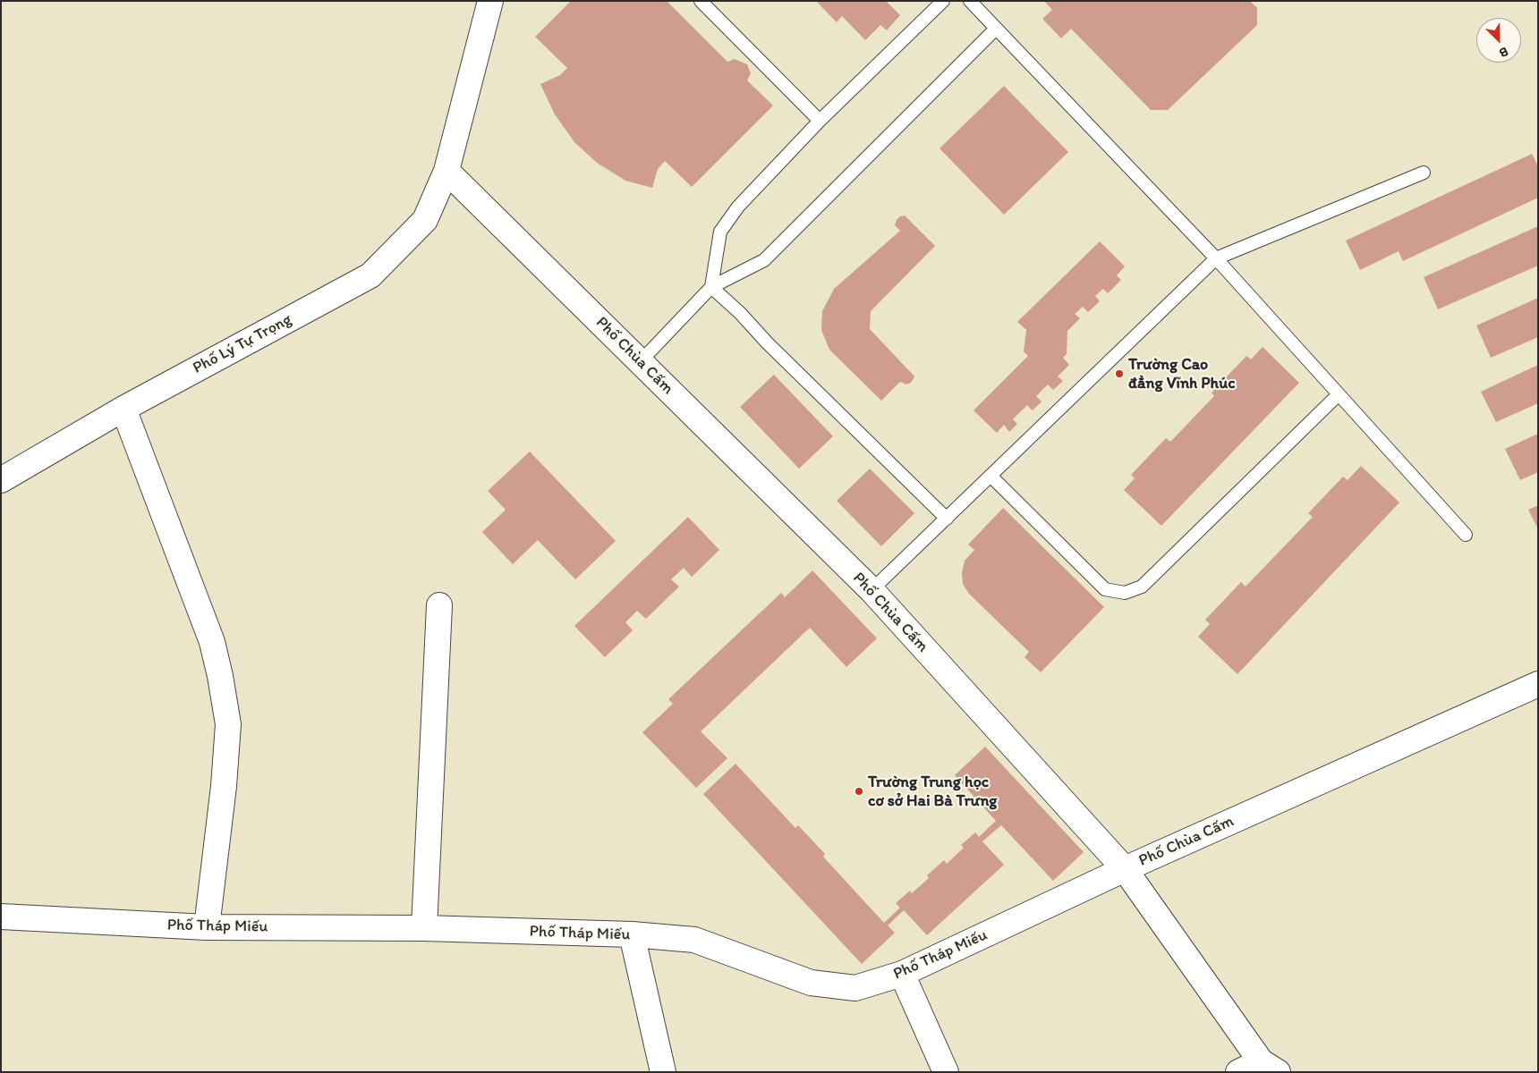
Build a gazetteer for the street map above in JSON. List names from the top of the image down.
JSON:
{
  "streets": {
    "street": ["Phố Lý Tự Trọng", "Phố Chùa Cấm", "Phố Tháp Miếu"]
  },
  "crossings": [
    ["Phố Lý Tự Trọng", "Phố Chùa Cấm"],
    ["Phố Chùa Cấm", "Phố Tháp Miếu"]
  ],
  "places": ["Trường Cao đẳng Vĩnh Phúc", "Trường Trung học cơ sở Hai Bà Trưng"],
  "north": "bottom right"
}
